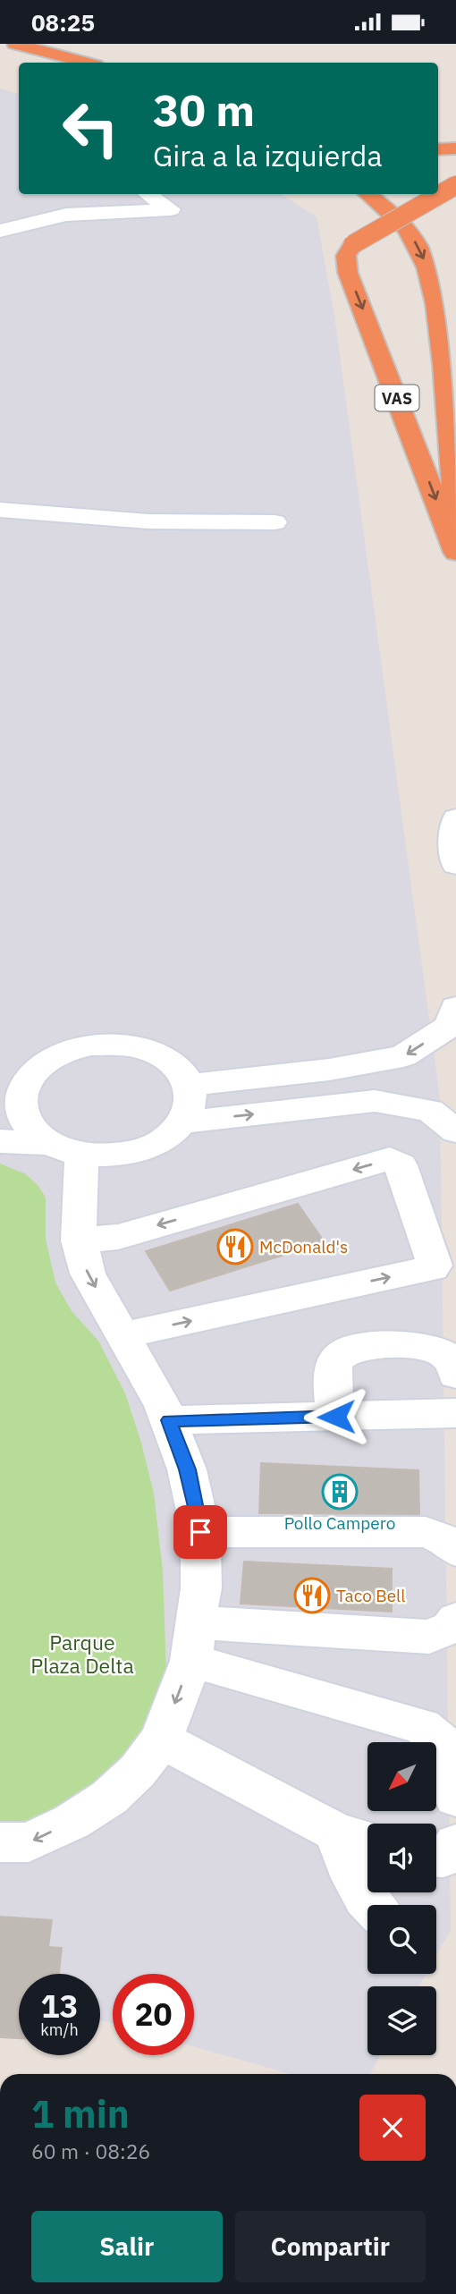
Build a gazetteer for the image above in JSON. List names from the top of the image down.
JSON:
{
  "streets": {
    "highway": ["VAS"]
  },
  "parks": ["Parque Plaza Delta"],
  "places": {
    "restaurant": ["McDonald's", "Taco Bell"],
    "building": ["Pollo Campero"]
  },
  "north": "bottom left",
  "page": {
    "status": "08:25",
    "turn": ["30 m", "Gira a la izquierda"],
    "speed": "13 km/h",
    "limit": "20",
    "heading": ["1 min", "60 m · 08:26"],
    "buttons": ["Salir", "Compartir"]
  }
}
